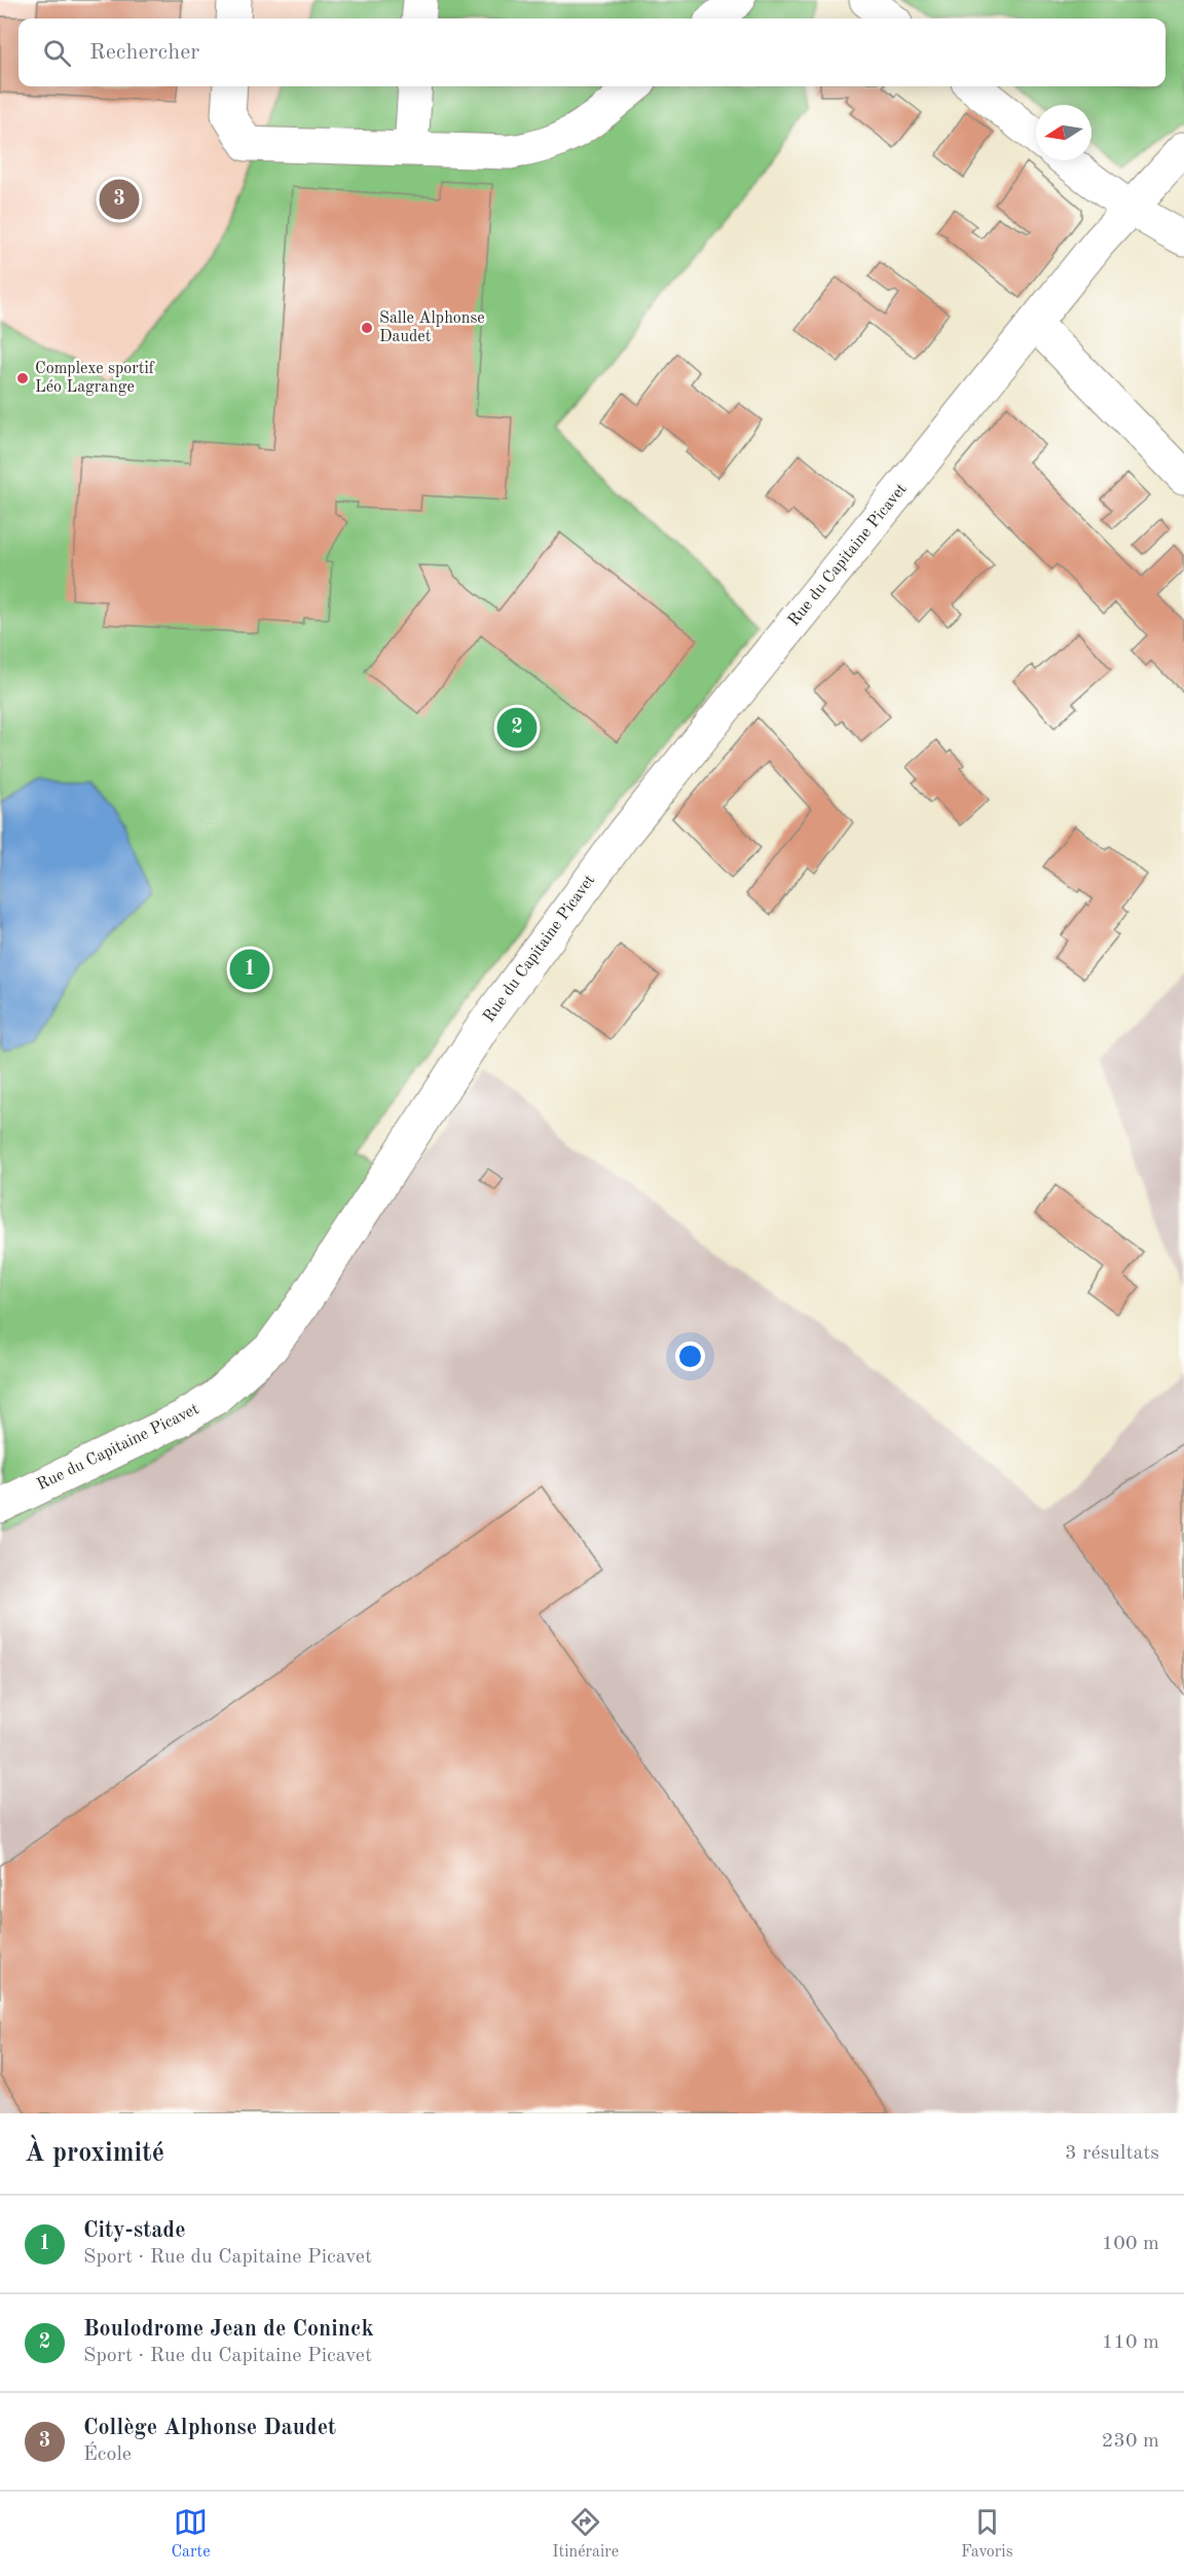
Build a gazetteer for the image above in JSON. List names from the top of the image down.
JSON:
{
  "streets": {
    "street": ["Rue du Capitaine Picavet"]
  },
  "places": ["Salle Alphonse Daudet", "Complexe sportif Léo Lagrange"],
  "north": "left",
  "page": {
    "search": "Rechercher",
    "pins": ["3", "2", "1"],
    "heading": ["À proximité", "3 résultats"],
    "list": [
      {
        "mark": "1",
        "name": "City-stade",
        "note": "Sport · Rue du Capitaine Picavet",
        "value": "100 m"
      },
      {
        "mark": "2",
        "name": "Boulodrome Jean de Coninck",
        "note": "Sport · Rue du Capitaine Picavet",
        "value": "110 m"
      },
      {
        "mark": "3",
        "name": "Collège Alphonse Daudet",
        "note": "École",
        "value": "230 m"
      }
    ],
    "nav": ["Carte", "Itinéraire", "Favoris"]
  }
}
